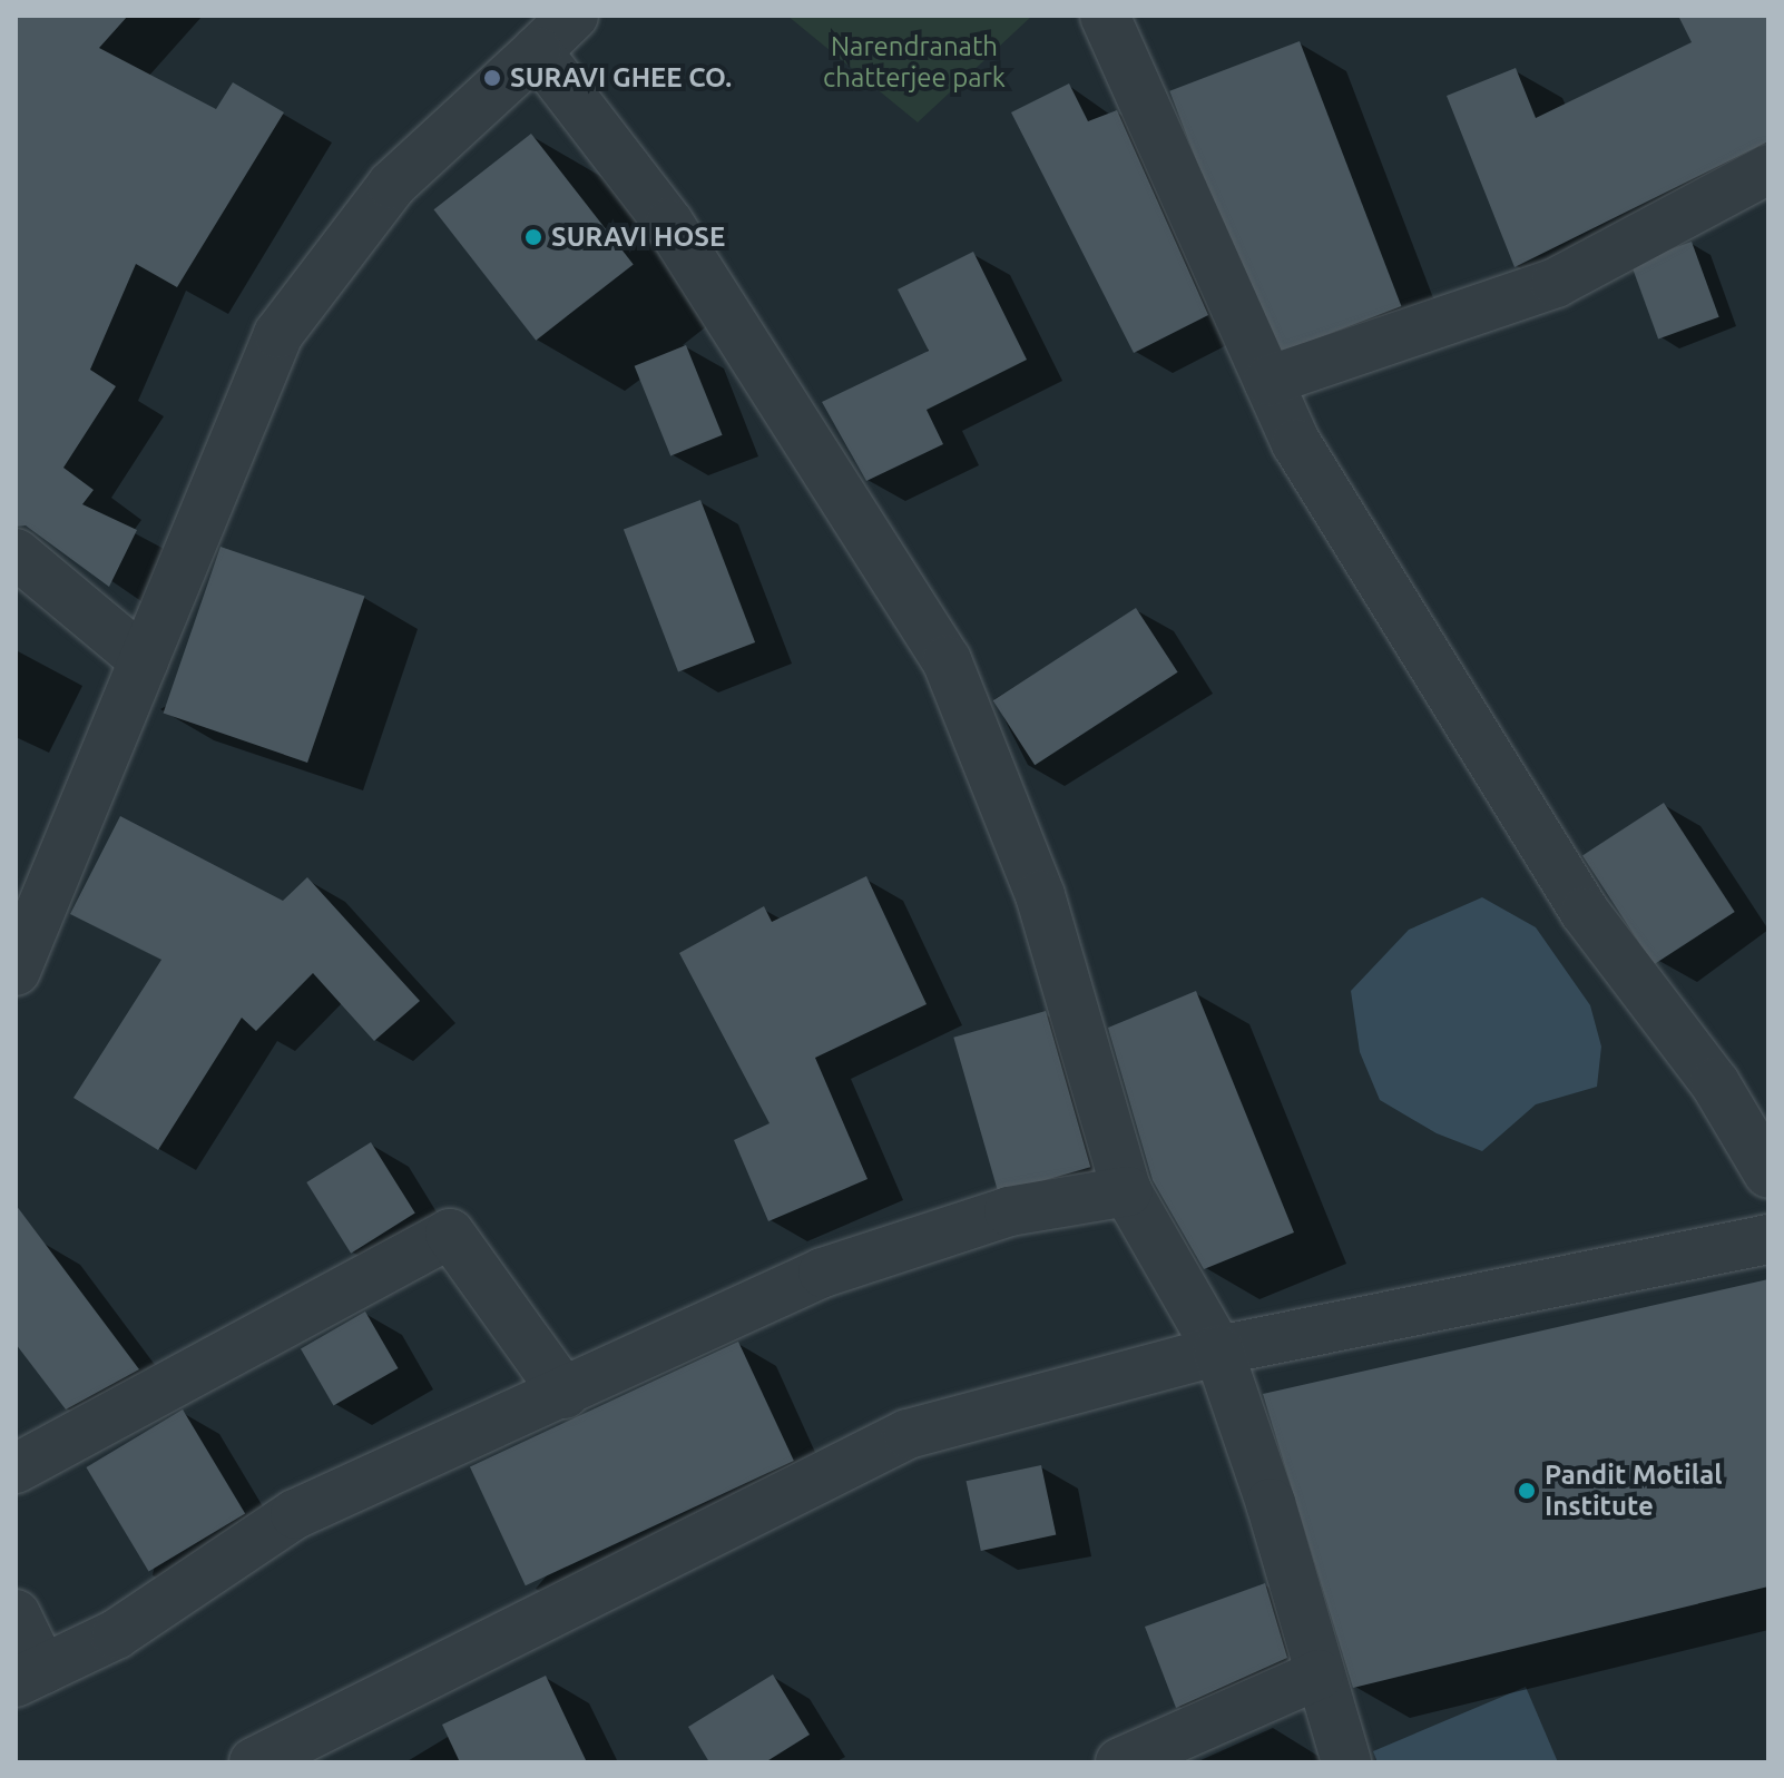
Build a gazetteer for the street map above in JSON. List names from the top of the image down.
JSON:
{
  "parks": ["Narendranath chatterjee park"],
  "places": ["SURAVI GHEE CO.", "SURAVI HOSE", "Pandit Motilal Institute"]
}
